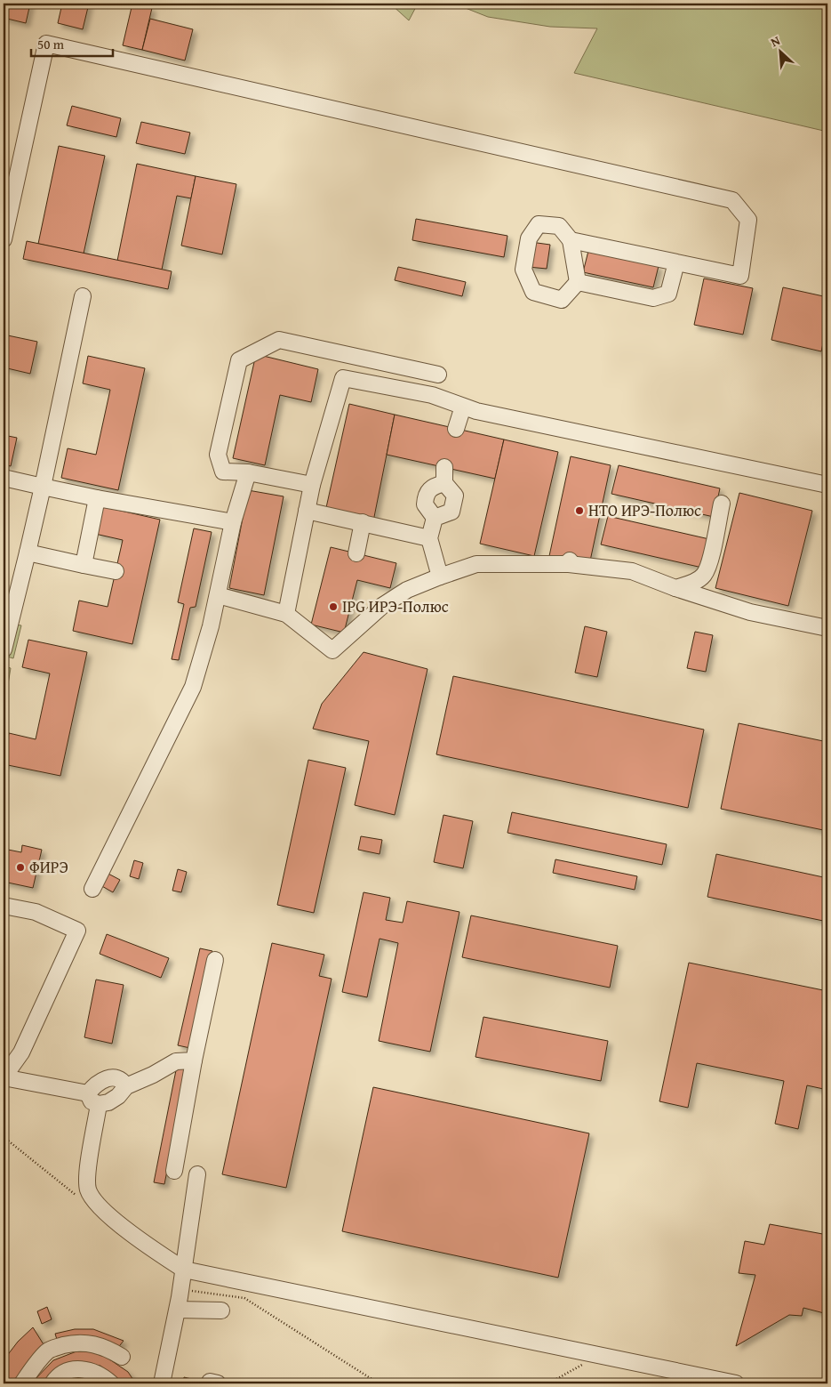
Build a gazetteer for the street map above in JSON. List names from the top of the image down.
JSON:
{
  "places": ["НТО ИРЭ-Полюс", "IPG ИРЭ-Полюс", "ФИРЭ"],
  "scale_bar": "50 m",
  "north": "top left"
}
